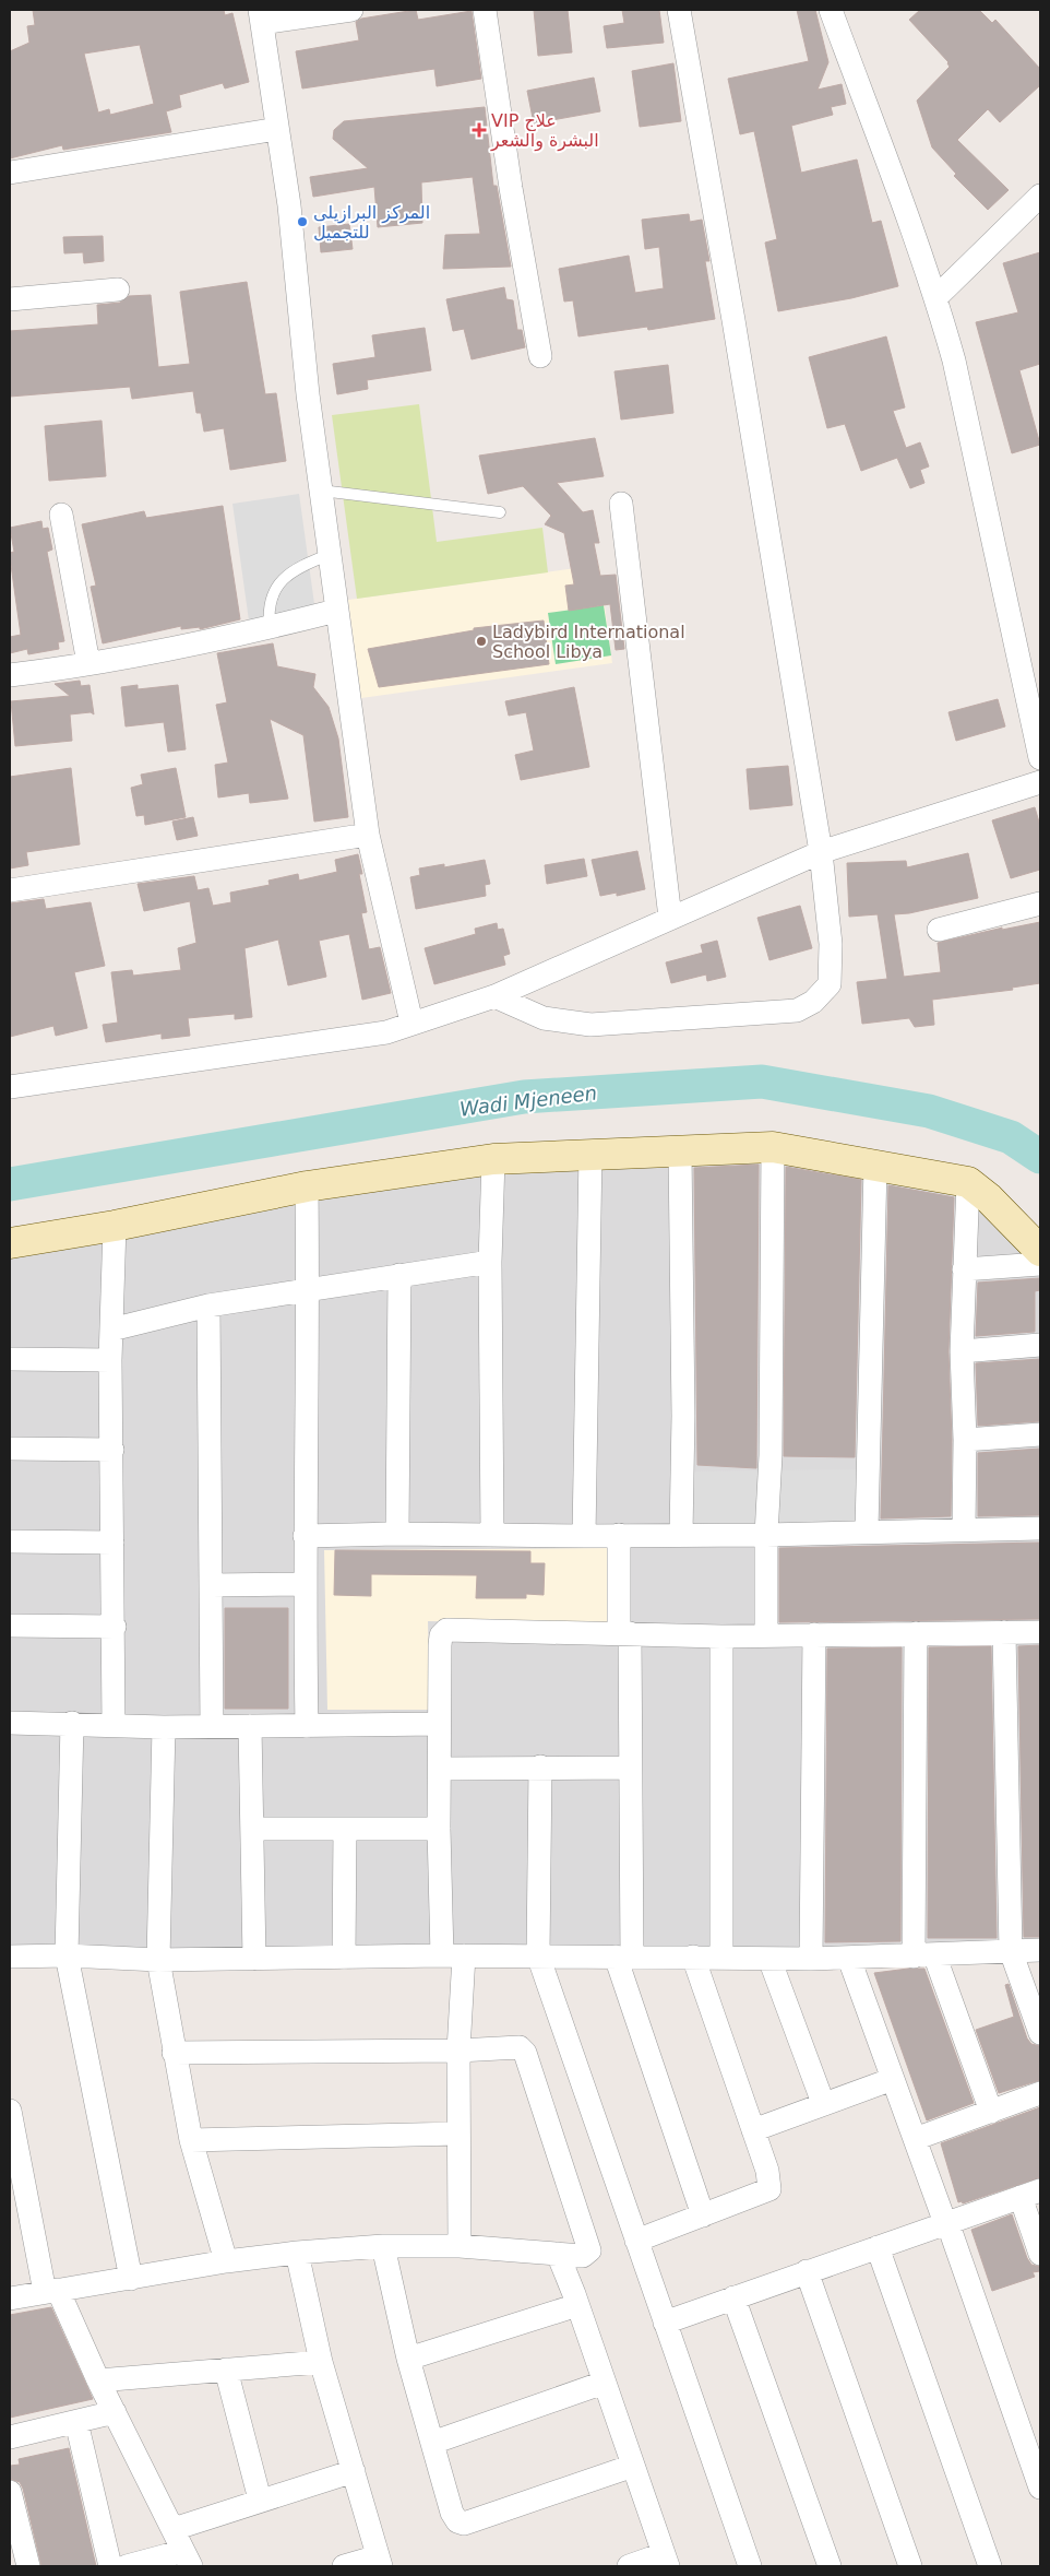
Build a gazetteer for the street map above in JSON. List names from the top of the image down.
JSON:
{
  "water": ["Wadi Mjeneen"],
  "places": {
    "health": ["VIP علاج البشرة والشعر"],
    "other": ["المركز البرازيلى للتجميل", "Ladybird International School Libya"]
  }
}
